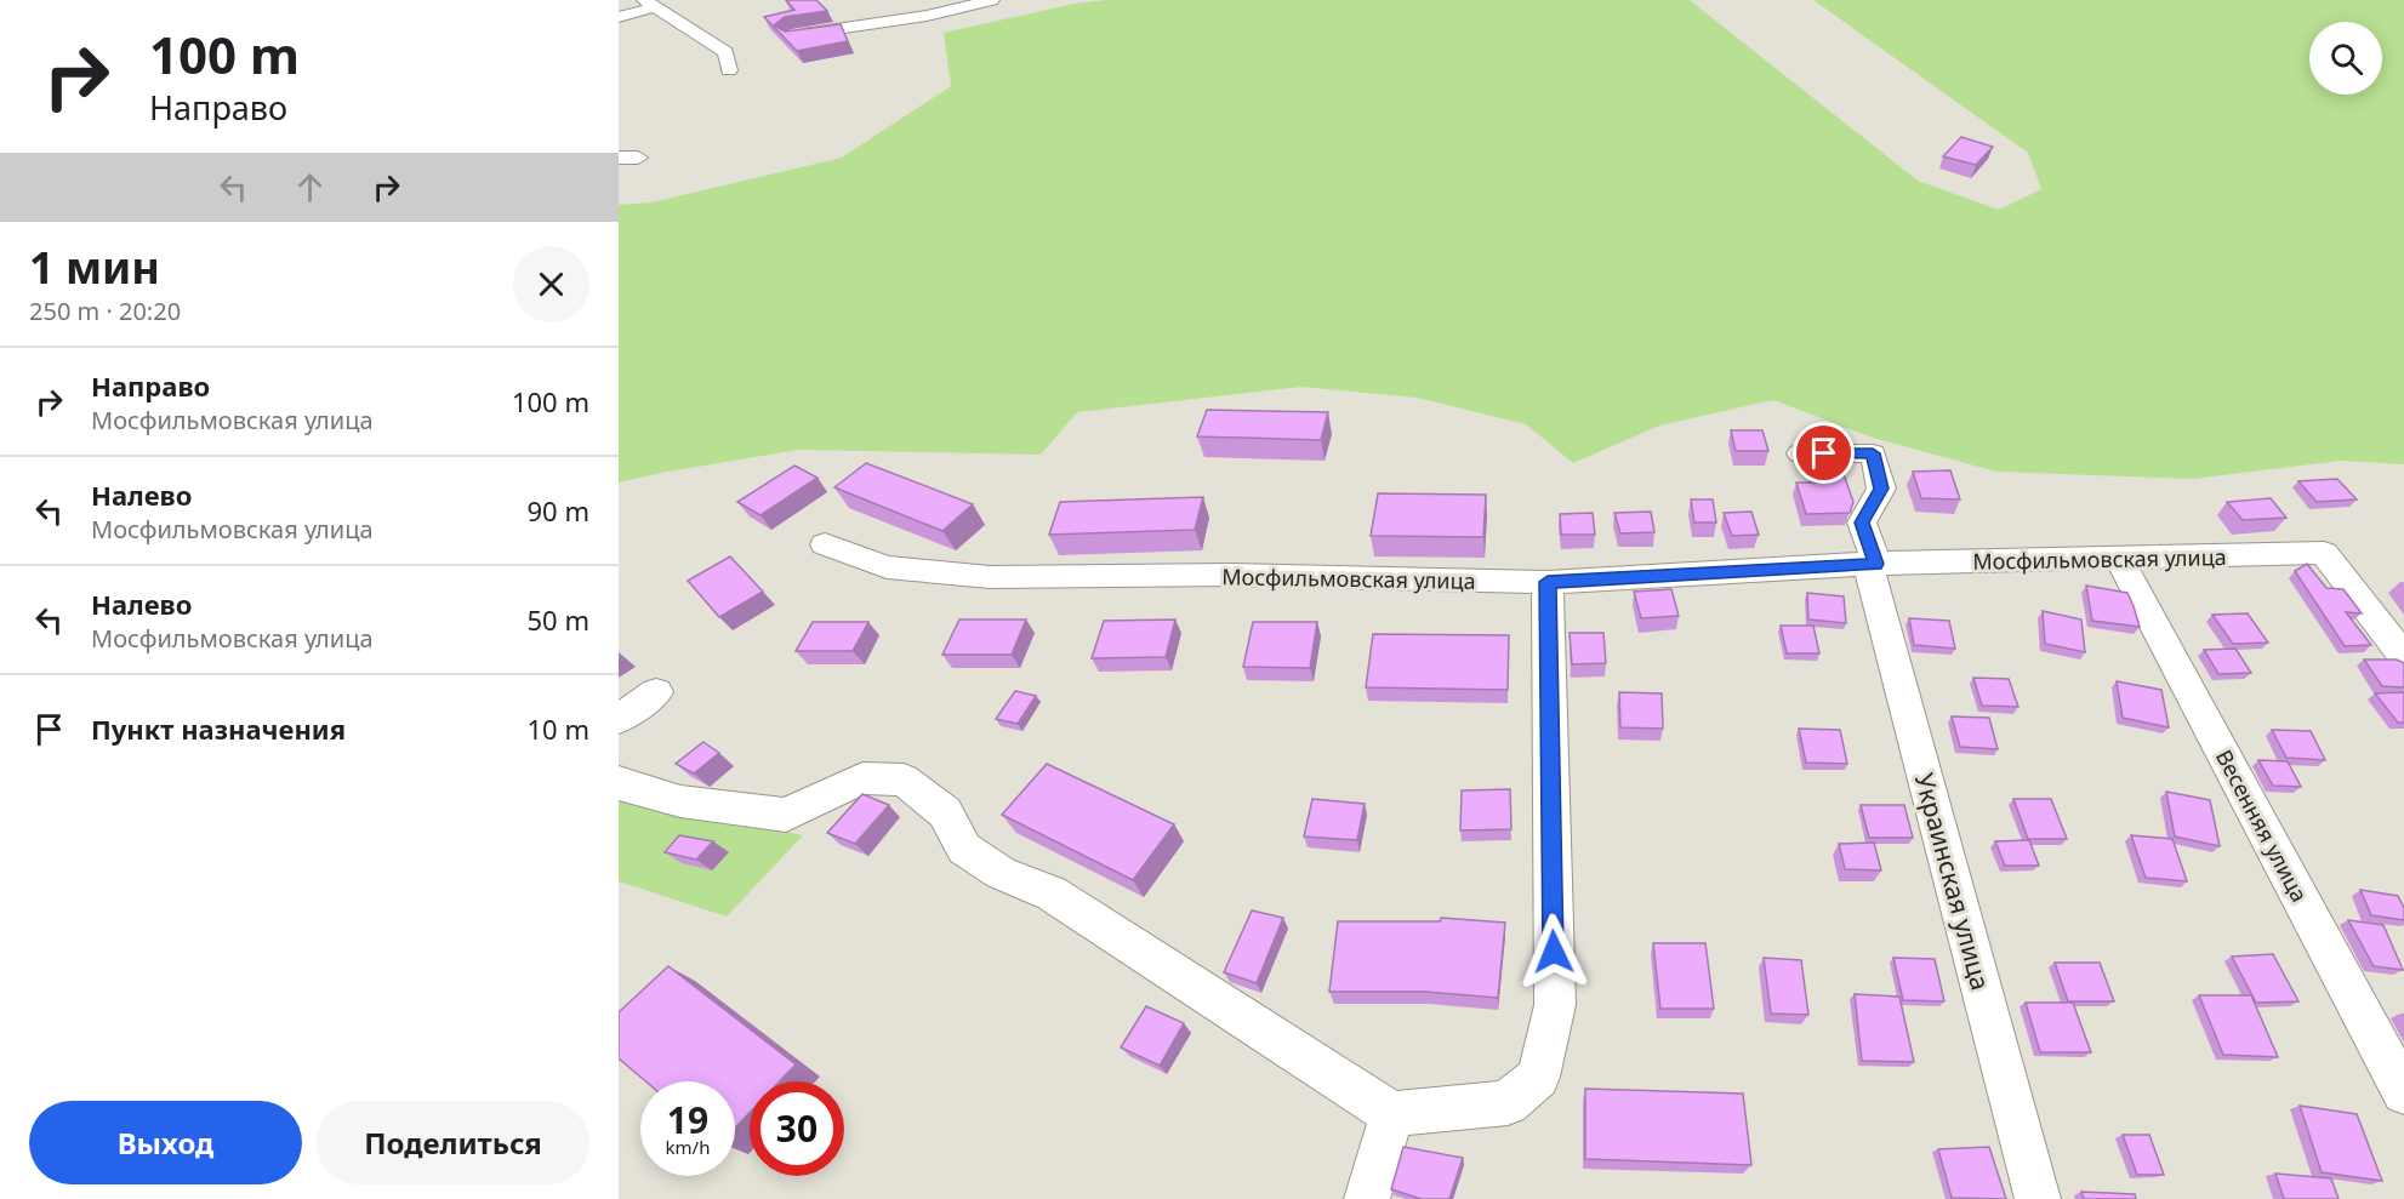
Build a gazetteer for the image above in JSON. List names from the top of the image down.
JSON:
{
  "streets": {
    "street": ["Мосфильмовская улица", "Весенняя улица", "Украинская улица"]
  },
  "crossings": [
    ["Мосфильмовская улица", "Весенняя улица"],
    ["Мосфильмовская улица", "Украинская улица"]
  ],
  "page": {
    "turn": ["100 m", "Направо"],
    "heading": ["1 мин", "250 m · 20:20"],
    "list": [
      {
        "name": "Направо",
        "note": "Мосфильмовская улица",
        "value": "100 m"
      },
      {
        "name": "Налево",
        "note": "Мосфильмовская улица",
        "value": "90 m"
      },
      {
        "name": "Налево",
        "note": "Мосфильмовская улица",
        "value": "50 m"
      },
      {
        "name": "Пункт назначения",
        "value": "10 m"
      }
    ],
    "speed": "19 km/h",
    "limit": "30",
    "buttons": ["Выход", "Поделиться"]
  }
}
